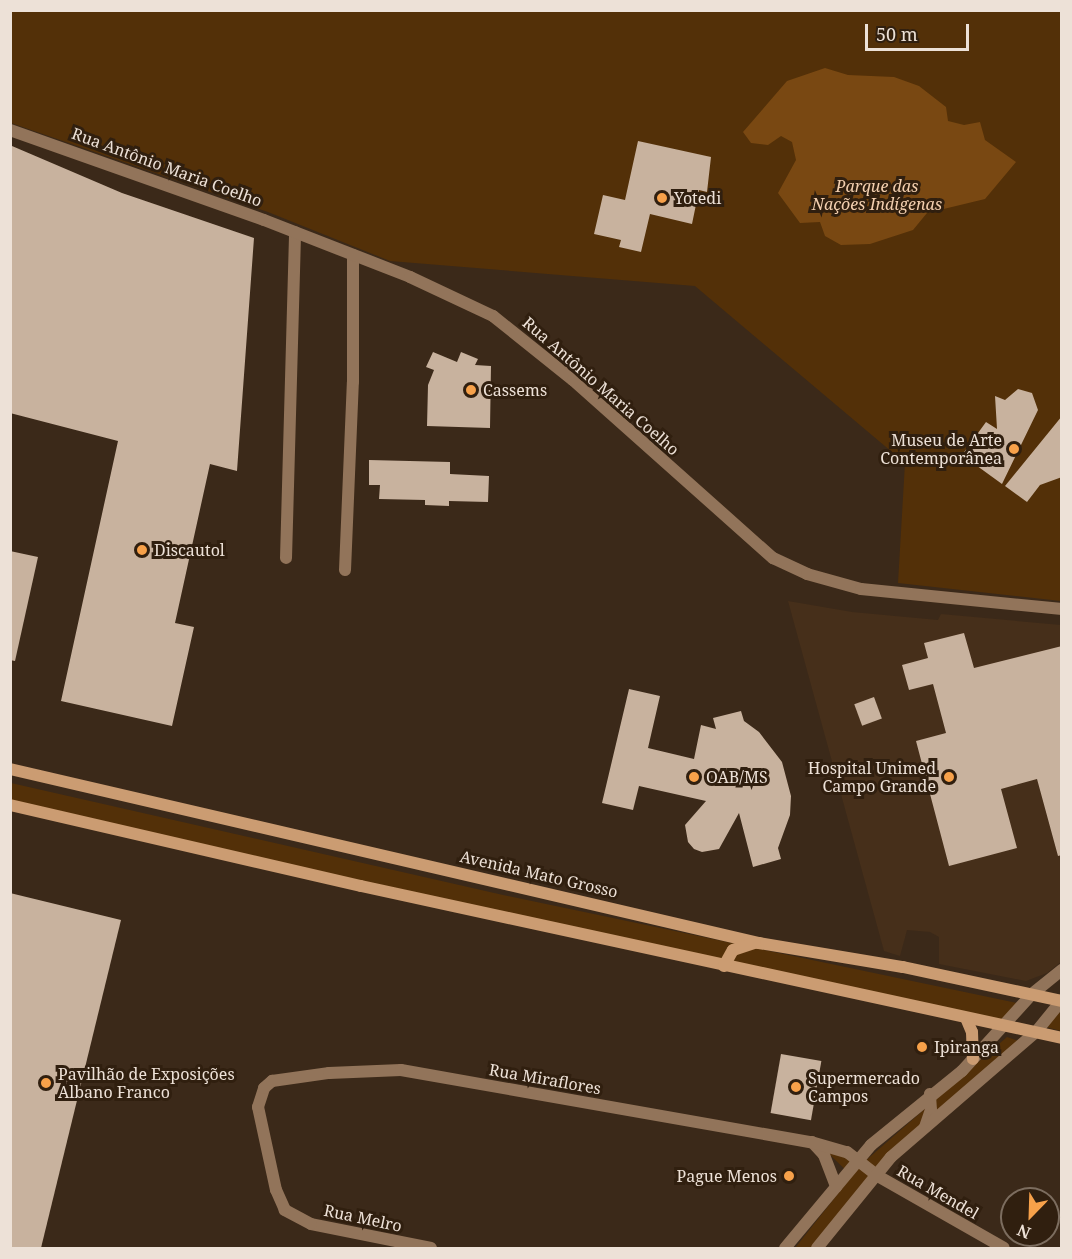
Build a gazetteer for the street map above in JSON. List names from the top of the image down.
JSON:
{
  "streets": {
    "main road": ["Avenida Mato Grosso"],
    "street": [
      "Rua Antônio Maria Coelho",
      "Rua Miraflores",
      "Rua Mendel",
      "Rua Melro"
    ]
  },
  "crossings": [
    ["Rua Miraflores", "Rua Mendel"],
    ["Rua Miraflores", "Rua Melro"]
  ],
  "parks": ["Parque das Nações Indígenas"],
  "places": [
    "Yotedi",
    "Cassems",
    "Museu de Arte Contemporânea",
    "Discautol",
    "OAB/MS",
    "Hospital Unimed Campo Grande",
    "Ipiranga",
    "Pavilhão de Exposições Albano Franco",
    "Supermercado Campos",
    "Pague Menos"
  ],
  "scale_bar": "50 m",
  "north": "bottom left"
}
